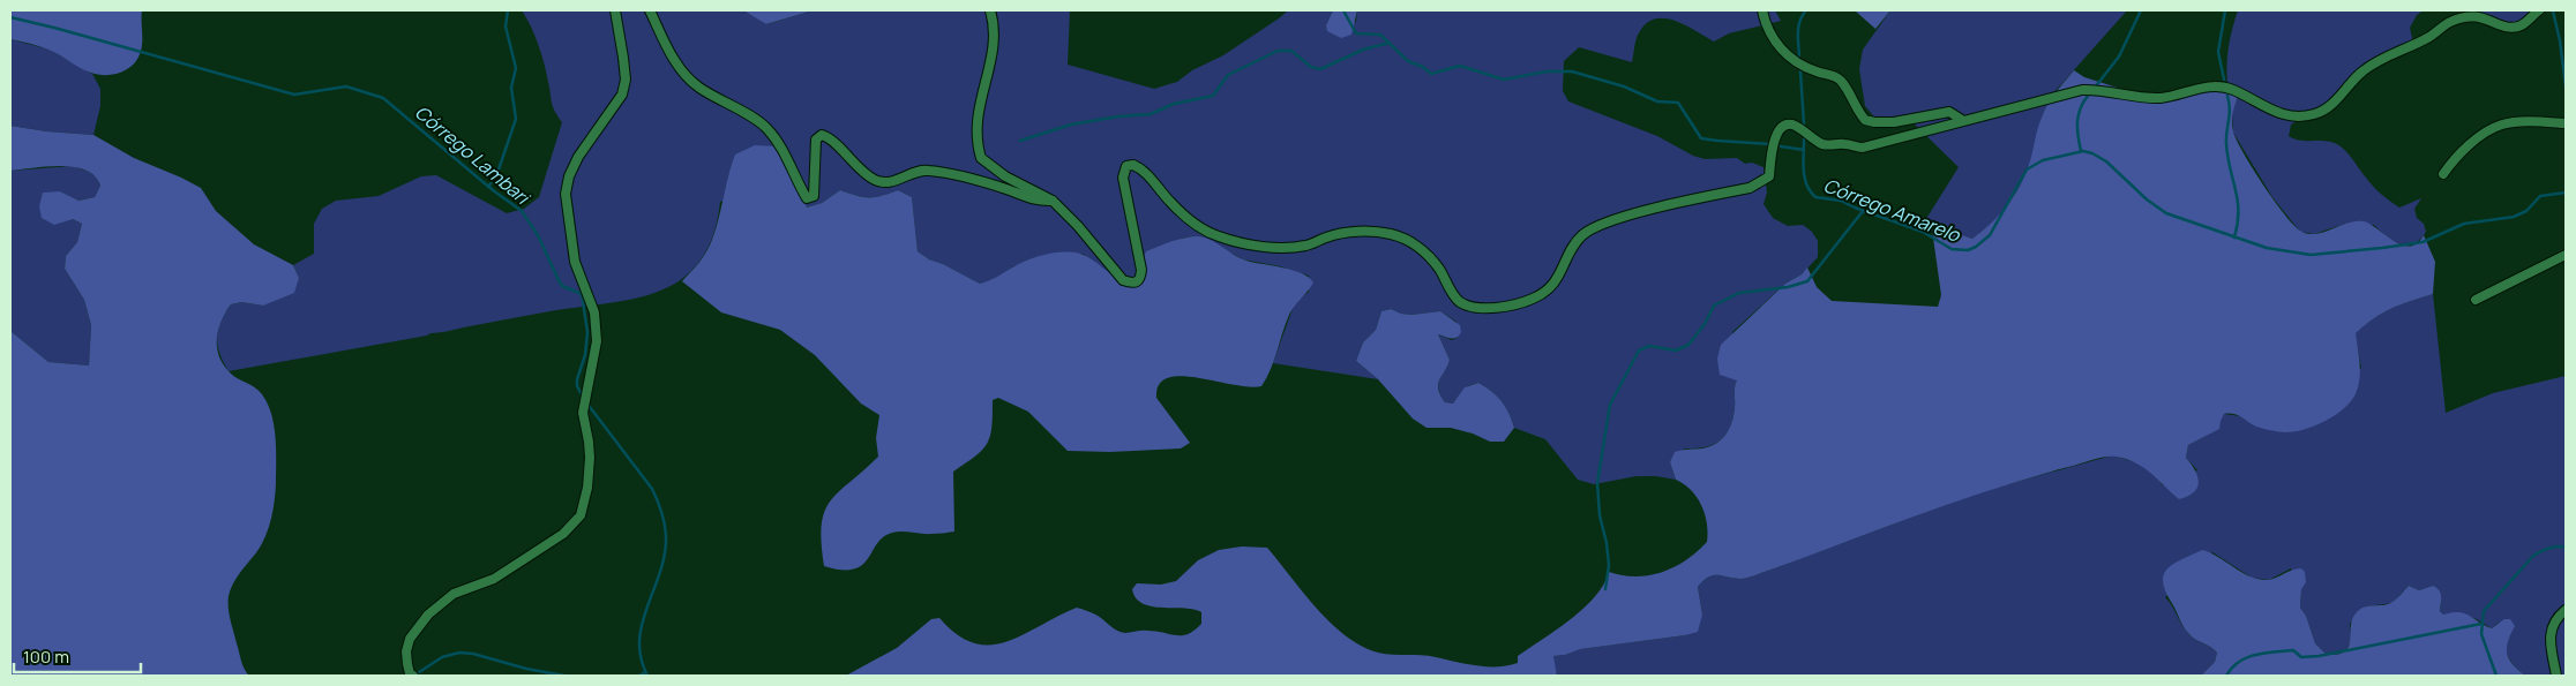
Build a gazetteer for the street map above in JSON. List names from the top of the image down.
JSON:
{
  "water": ["Córrego Lambari", "Córrego Amarelo"],
  "scale_bar": "100 m"
}
